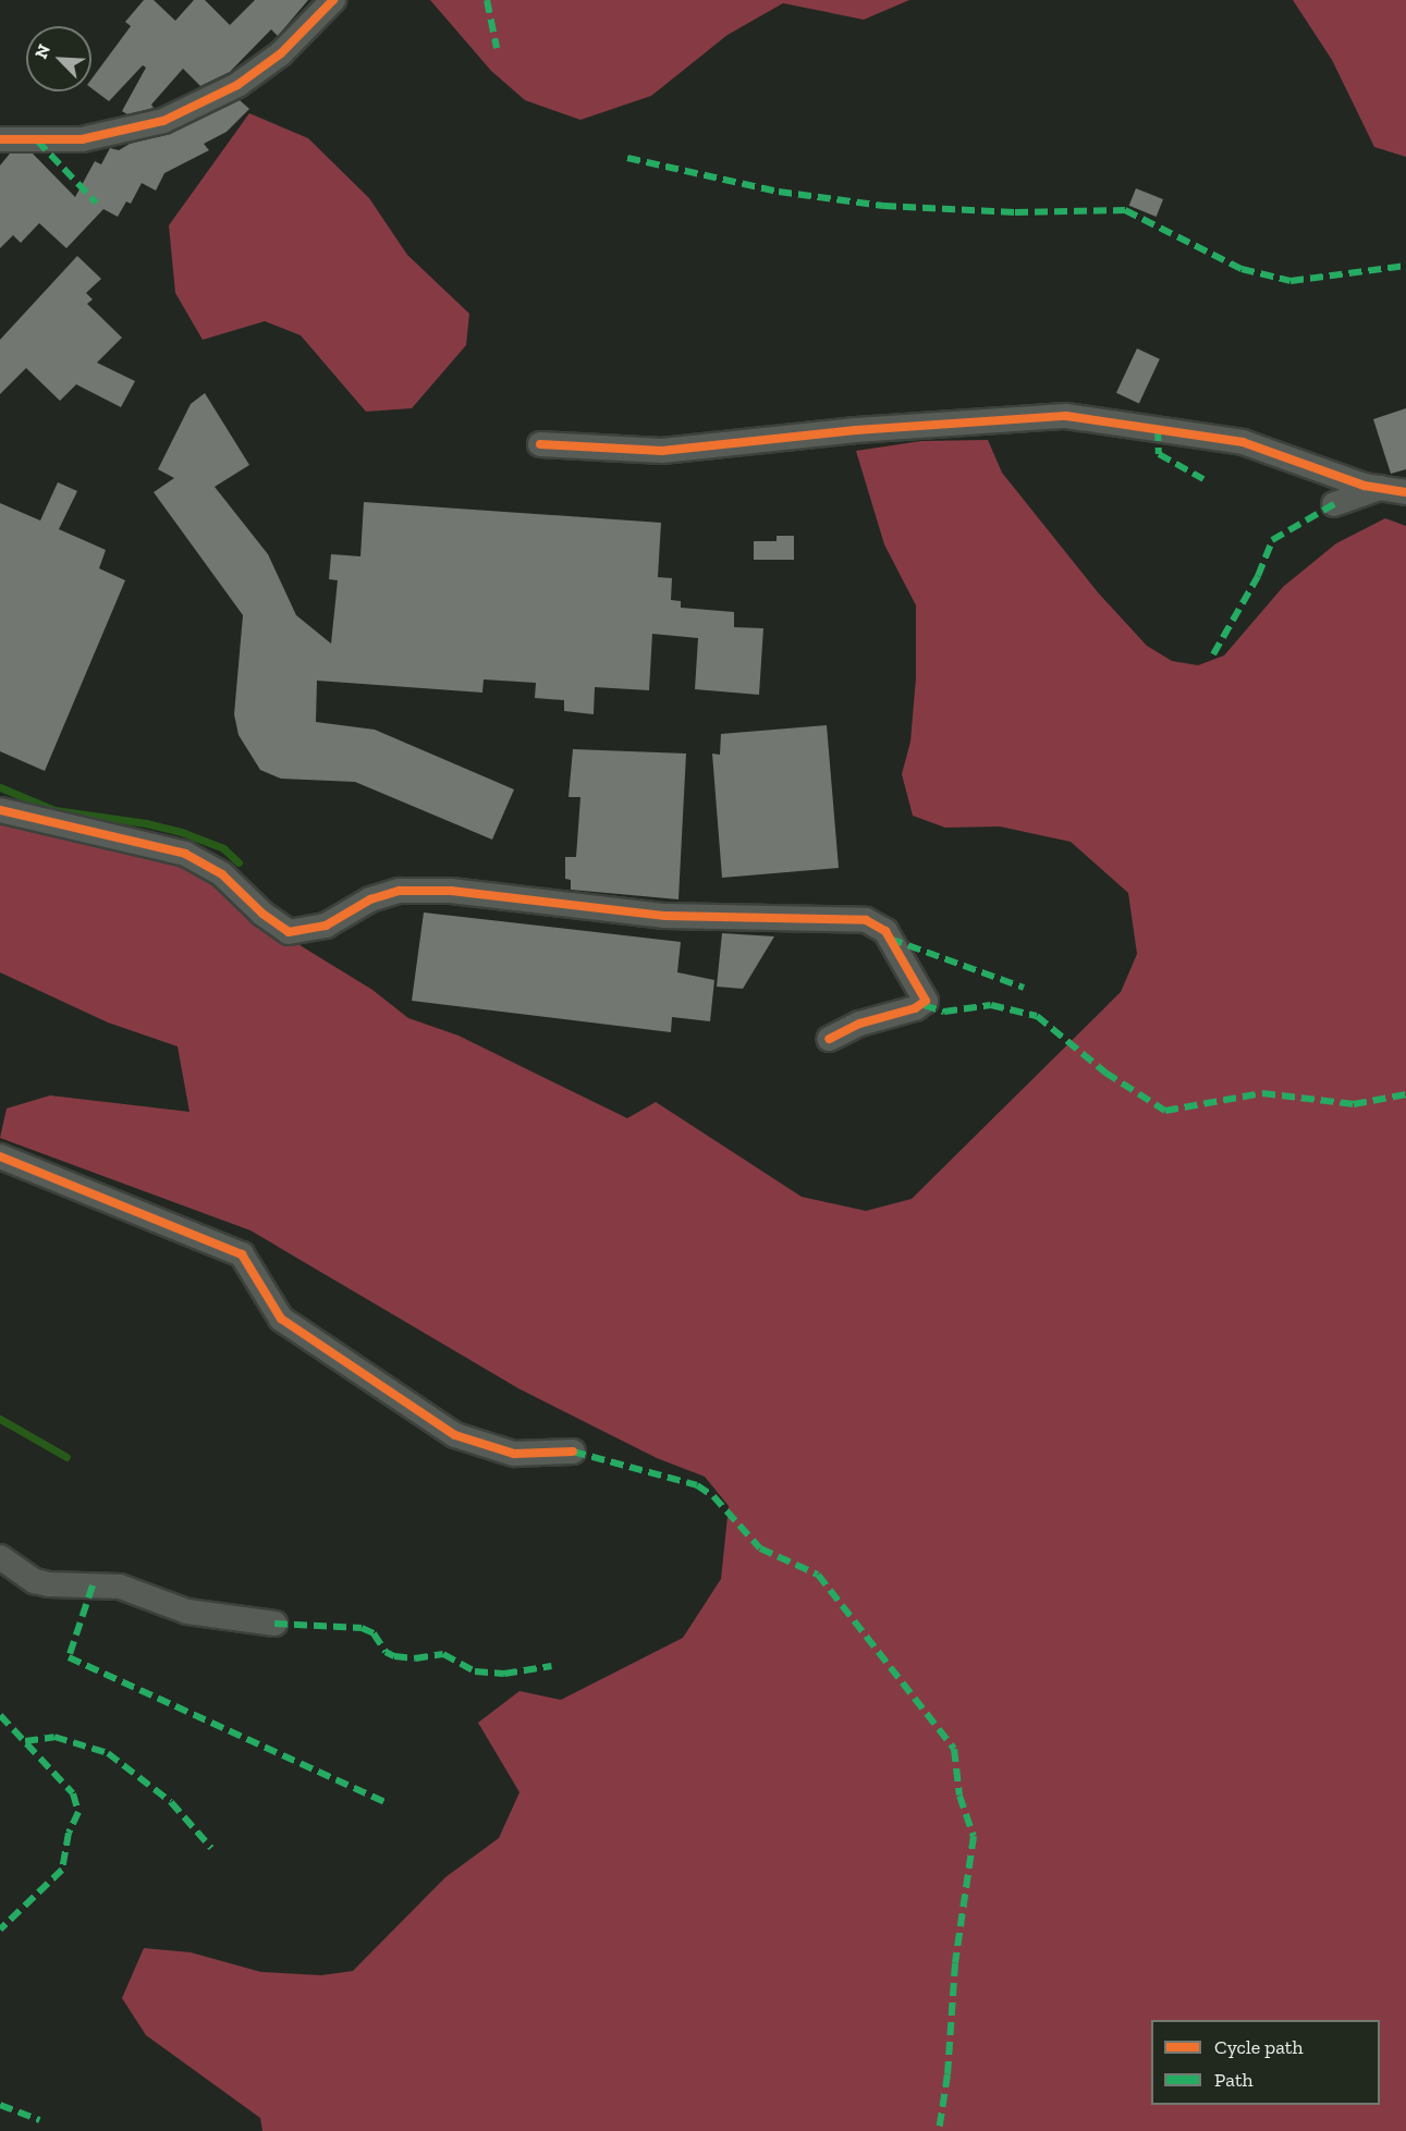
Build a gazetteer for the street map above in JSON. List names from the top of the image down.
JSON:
{
  "legend": ["Cycle path", "Path"],
  "north": "top left"
}
